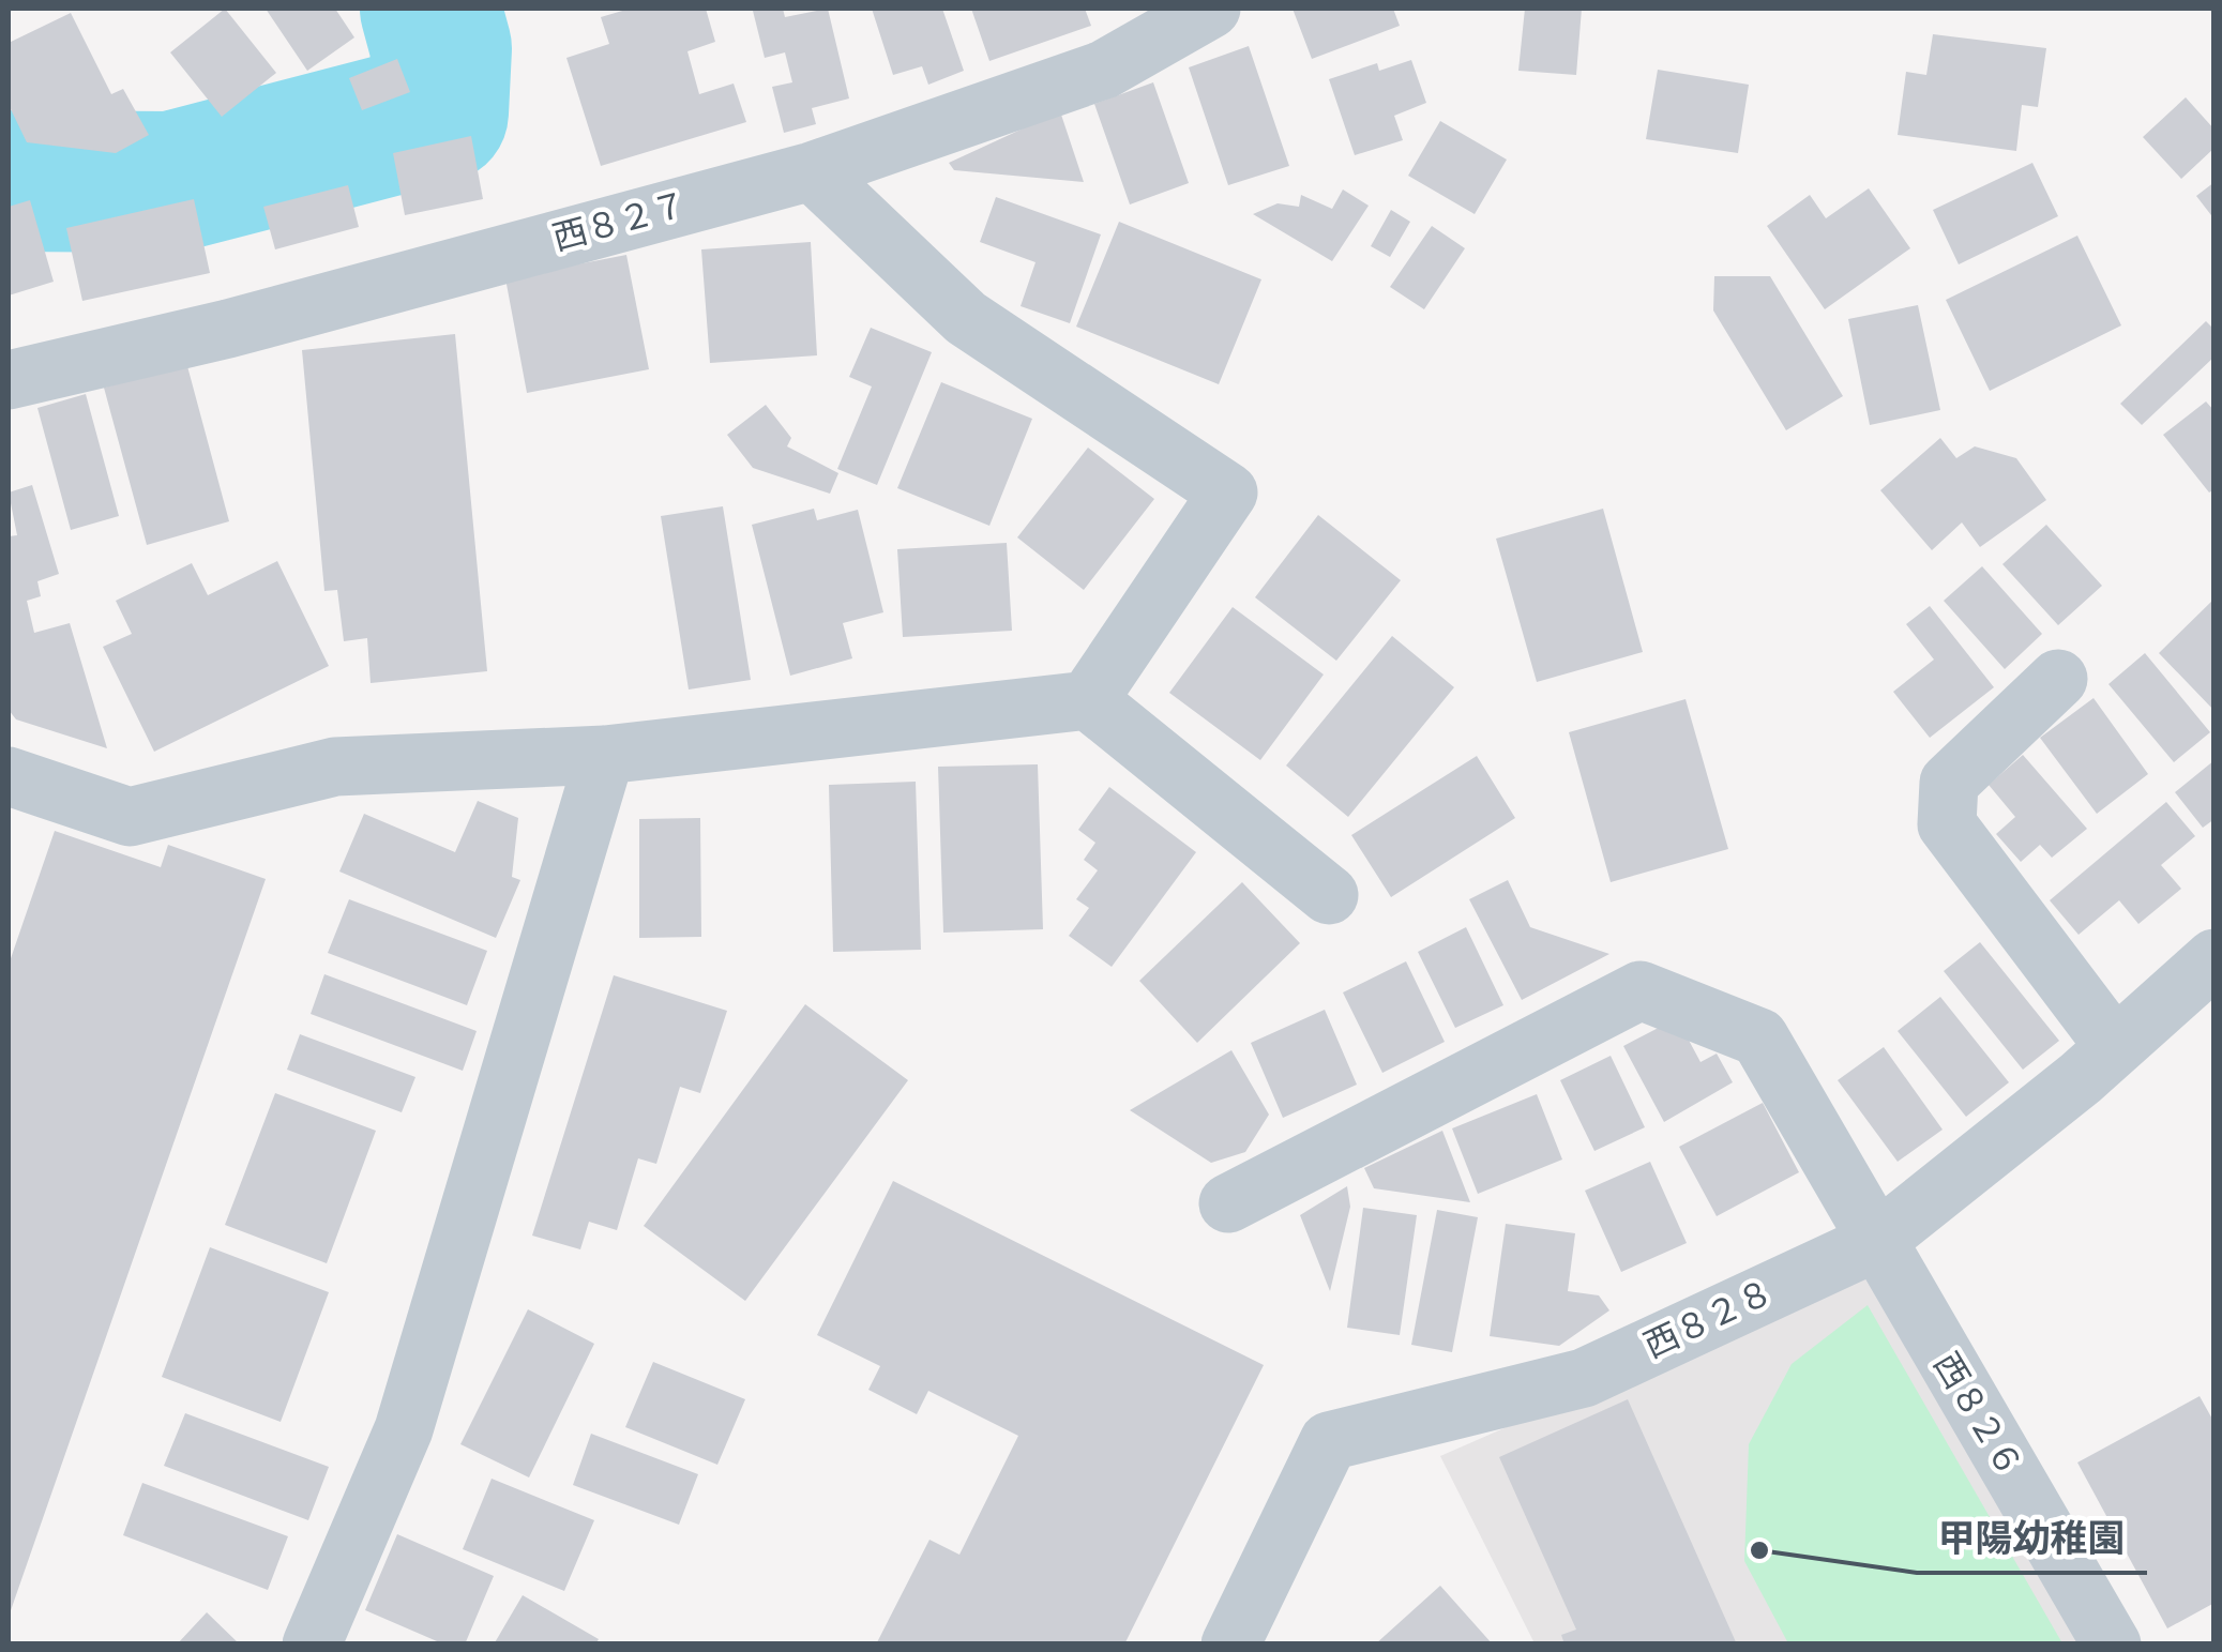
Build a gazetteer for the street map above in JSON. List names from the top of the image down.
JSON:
{
  "streets": {
    "street": ["西８２７", "西８２８", "西８２６"]
  },
  "crossings": [
    ["西８２８", "西８２６"]
  ],
  "places": ["甲陽幼稚園"]
}
